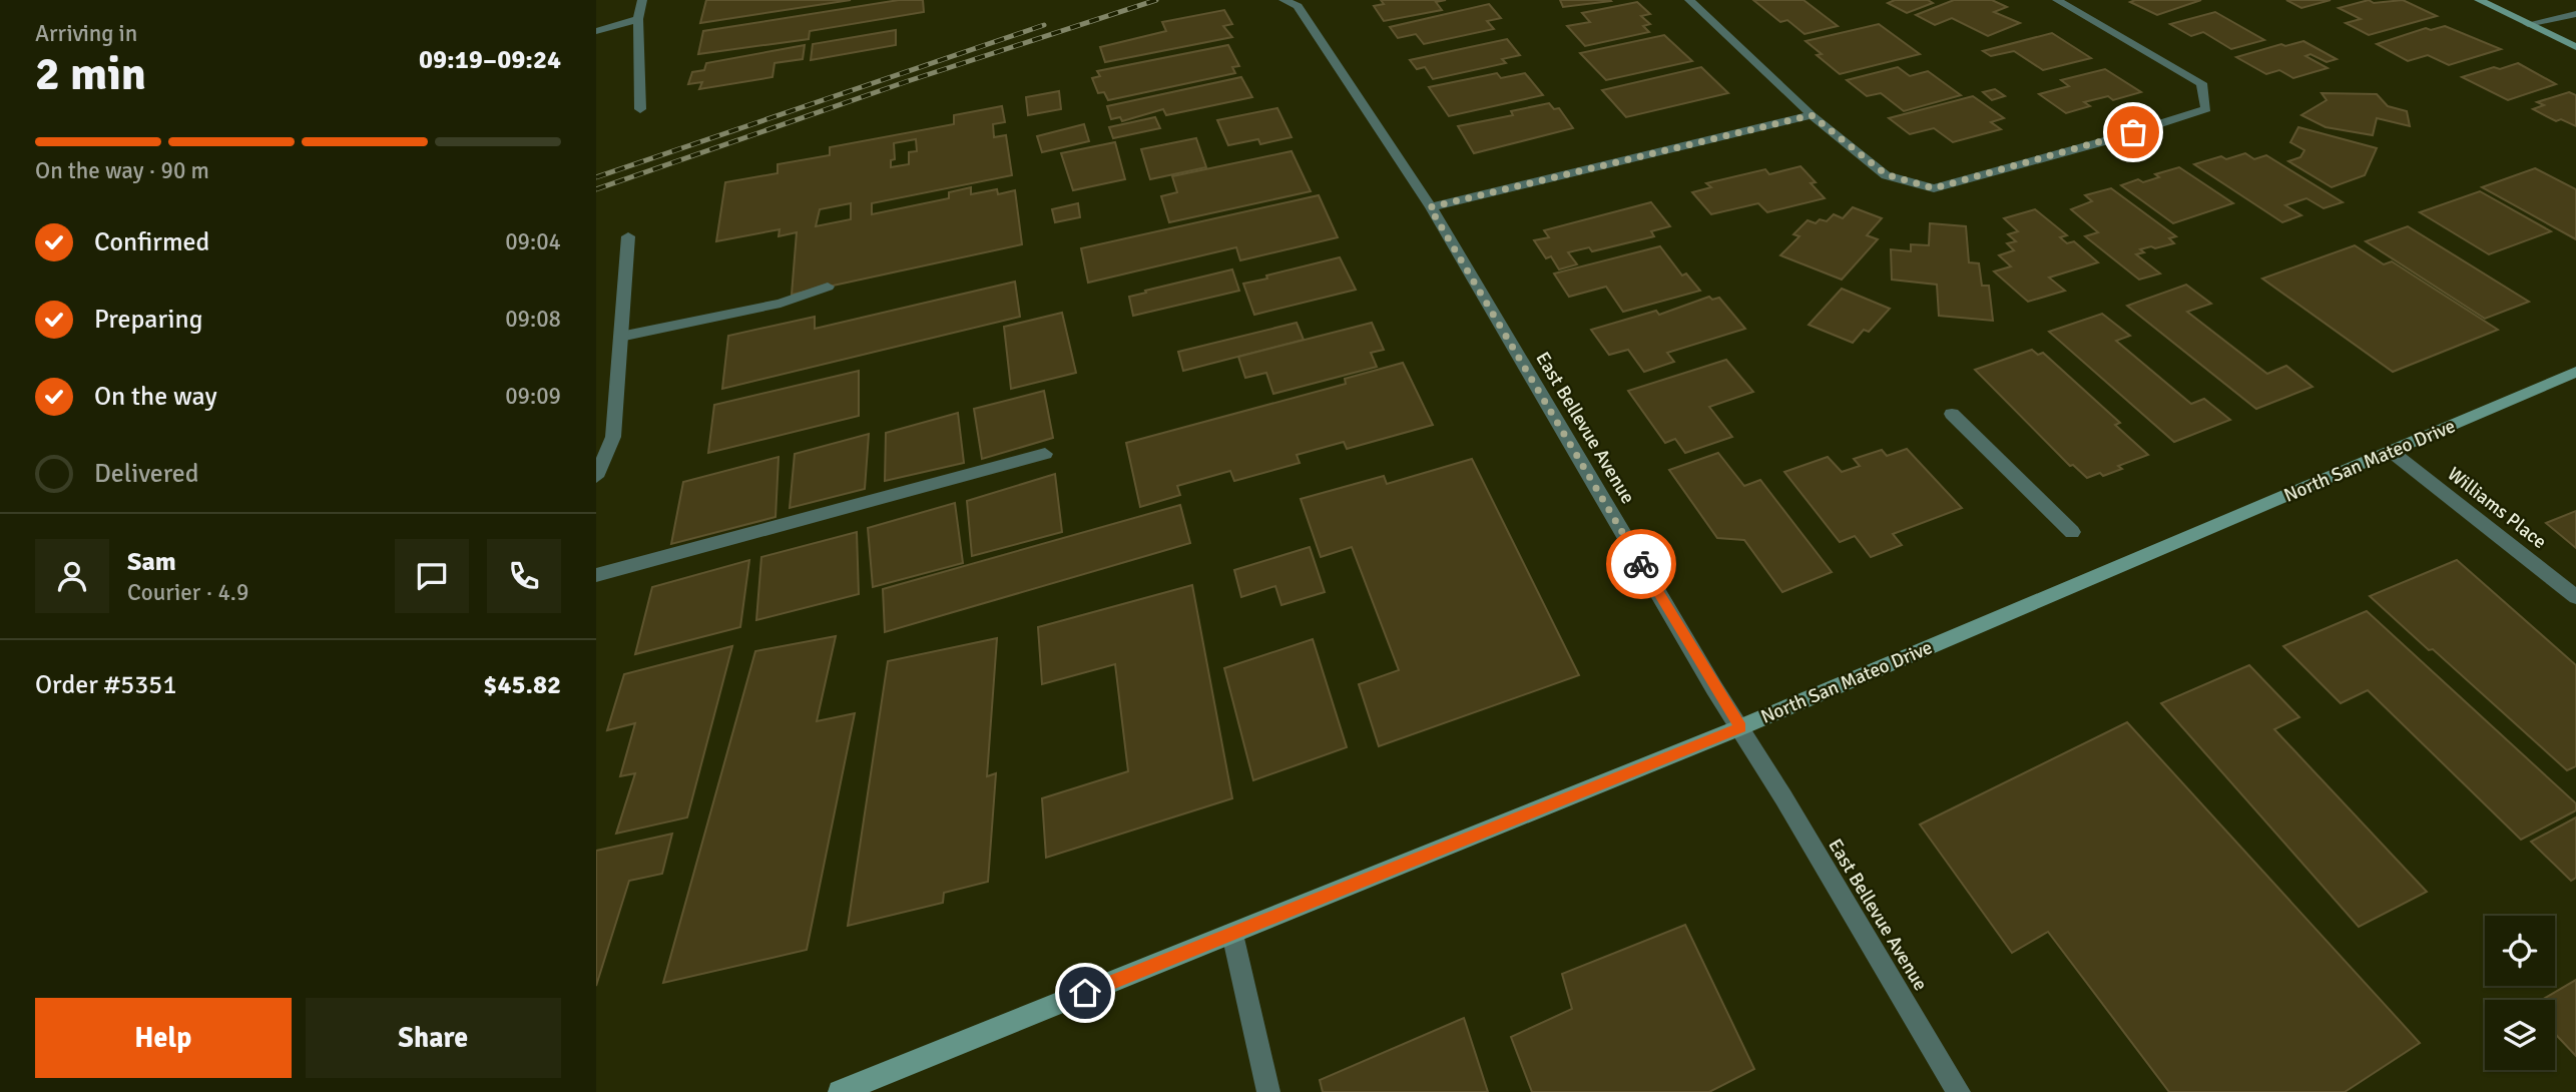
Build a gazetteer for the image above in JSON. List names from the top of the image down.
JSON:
{
  "streets": {
    "main road": ["North San Mateo Drive"],
    "street": ["East Bellevue Avenue", "Williams Place"]
  },
  "crossings": [
    ["East Bellevue Avenue", "North San Mateo Drive"],
    ["North San Mateo Drive", "Williams Place"]
  ],
  "page": {
    "heading": ["2 min", "Arriving in", "09:19–09:24"],
    "panel": [
      "Sam",
      "Courier · 4.9",
      "Order #5351",
      "$45.82"
    ],
    "bar": "On the way · 90 m",
    "list": [
      ["Confirmed", "09:04"],
      ["Preparing", "09:08"],
      ["On the way", "09:09"],
      "Delivered"
    ],
    "buttons": ["Help", "Share"]
  }
}
